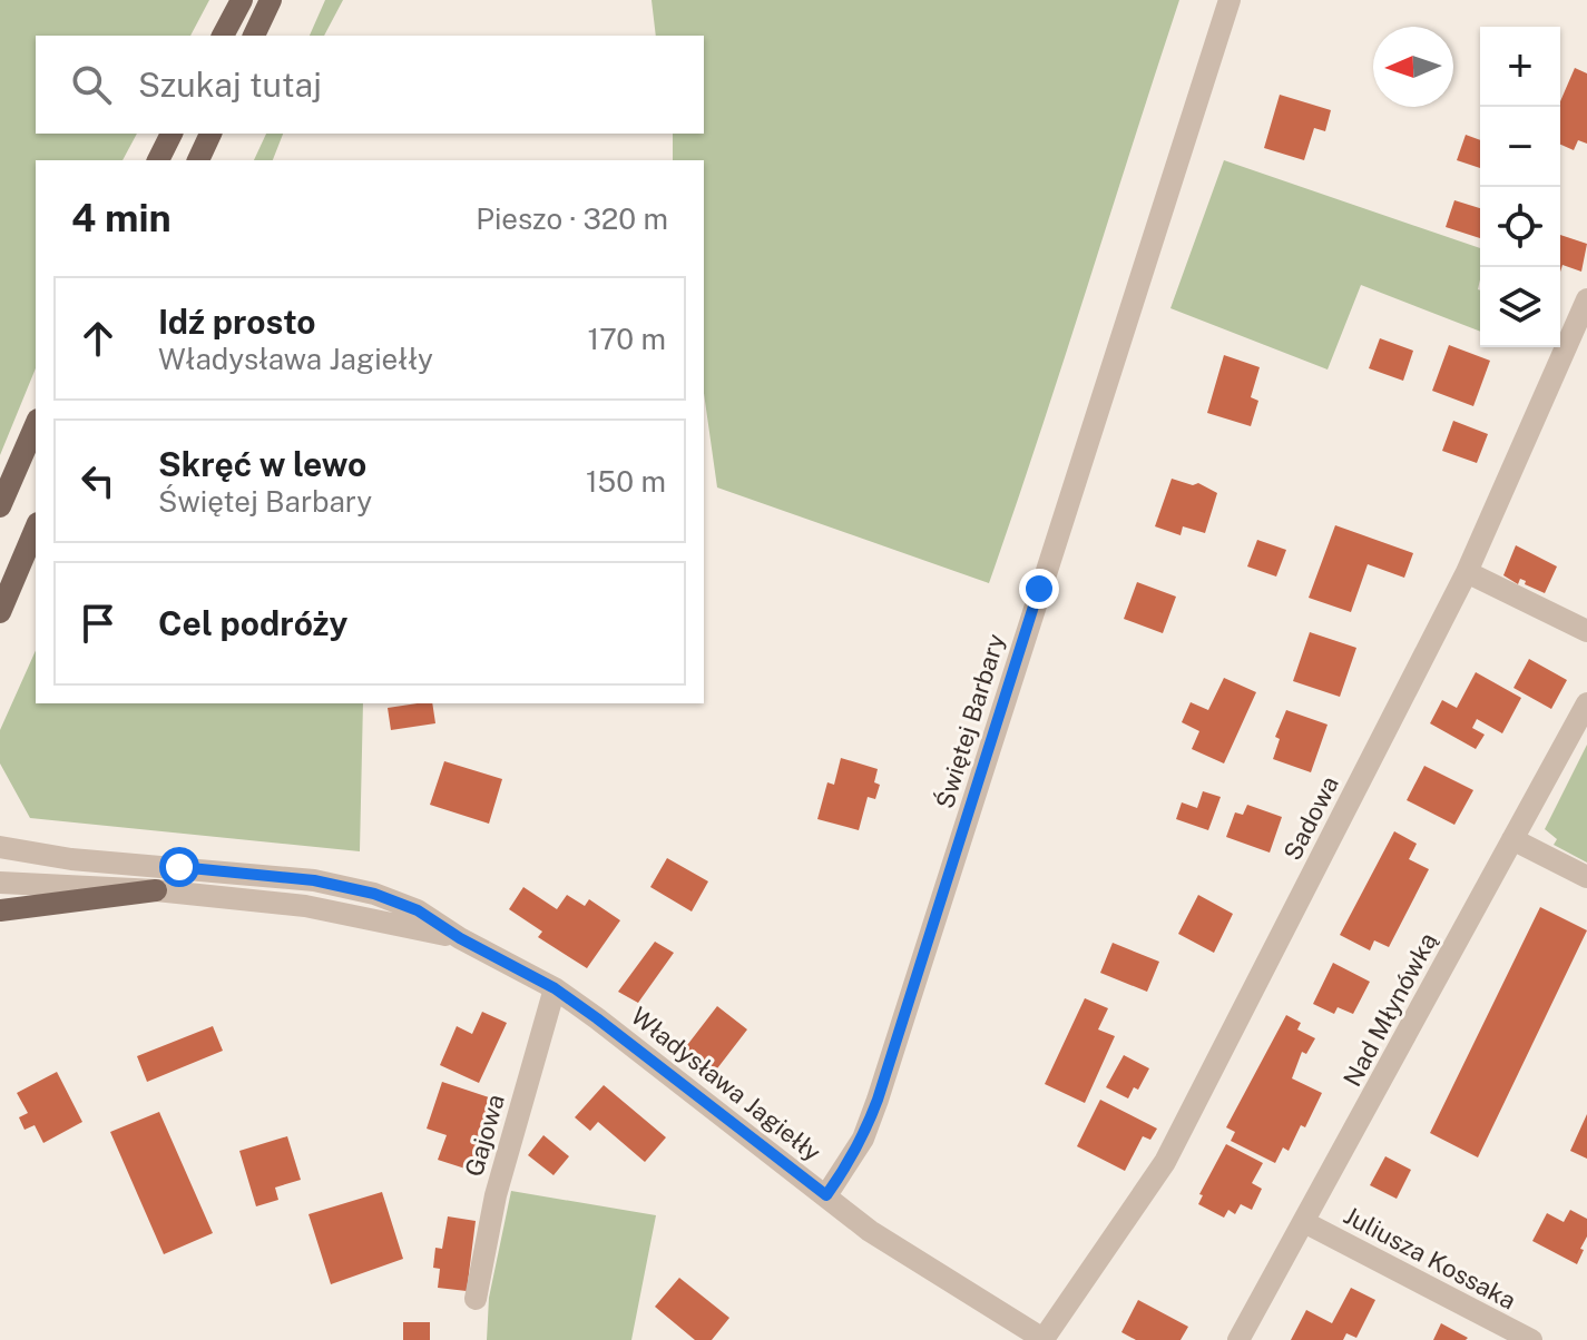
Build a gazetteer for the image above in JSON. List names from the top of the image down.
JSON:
{
  "streets": {
    "street": [
      "Świętej Barbary",
      "Sadowa",
      "Nad Młynówką",
      "Władysława Jagiełły",
      "Gajowa",
      "Juliusza Kossaka"
    ]
  },
  "crossings": [
    ["Świętej Barbary", "Władysława Jagiełły"],
    ["Sadowa", "Władysława Jagiełły"],
    ["Nad Młynówką", "Juliusza Kossaka"],
    ["Władysława Jagiełły", "Gajowa"]
  ],
  "north": "left",
  "page": {
    "map_buttons": ["+", "−"],
    "search": "Szukaj tutaj",
    "heading": ["4 min", "Pieszo · 320 m"],
    "list": [
      ["Idź prosto", "Władysława Jagiełły", "170 m"],
      ["Skręć w lewo", "Świętej Barbary", "150 m"],
      "Cel podróży"
    ]
  }
}
